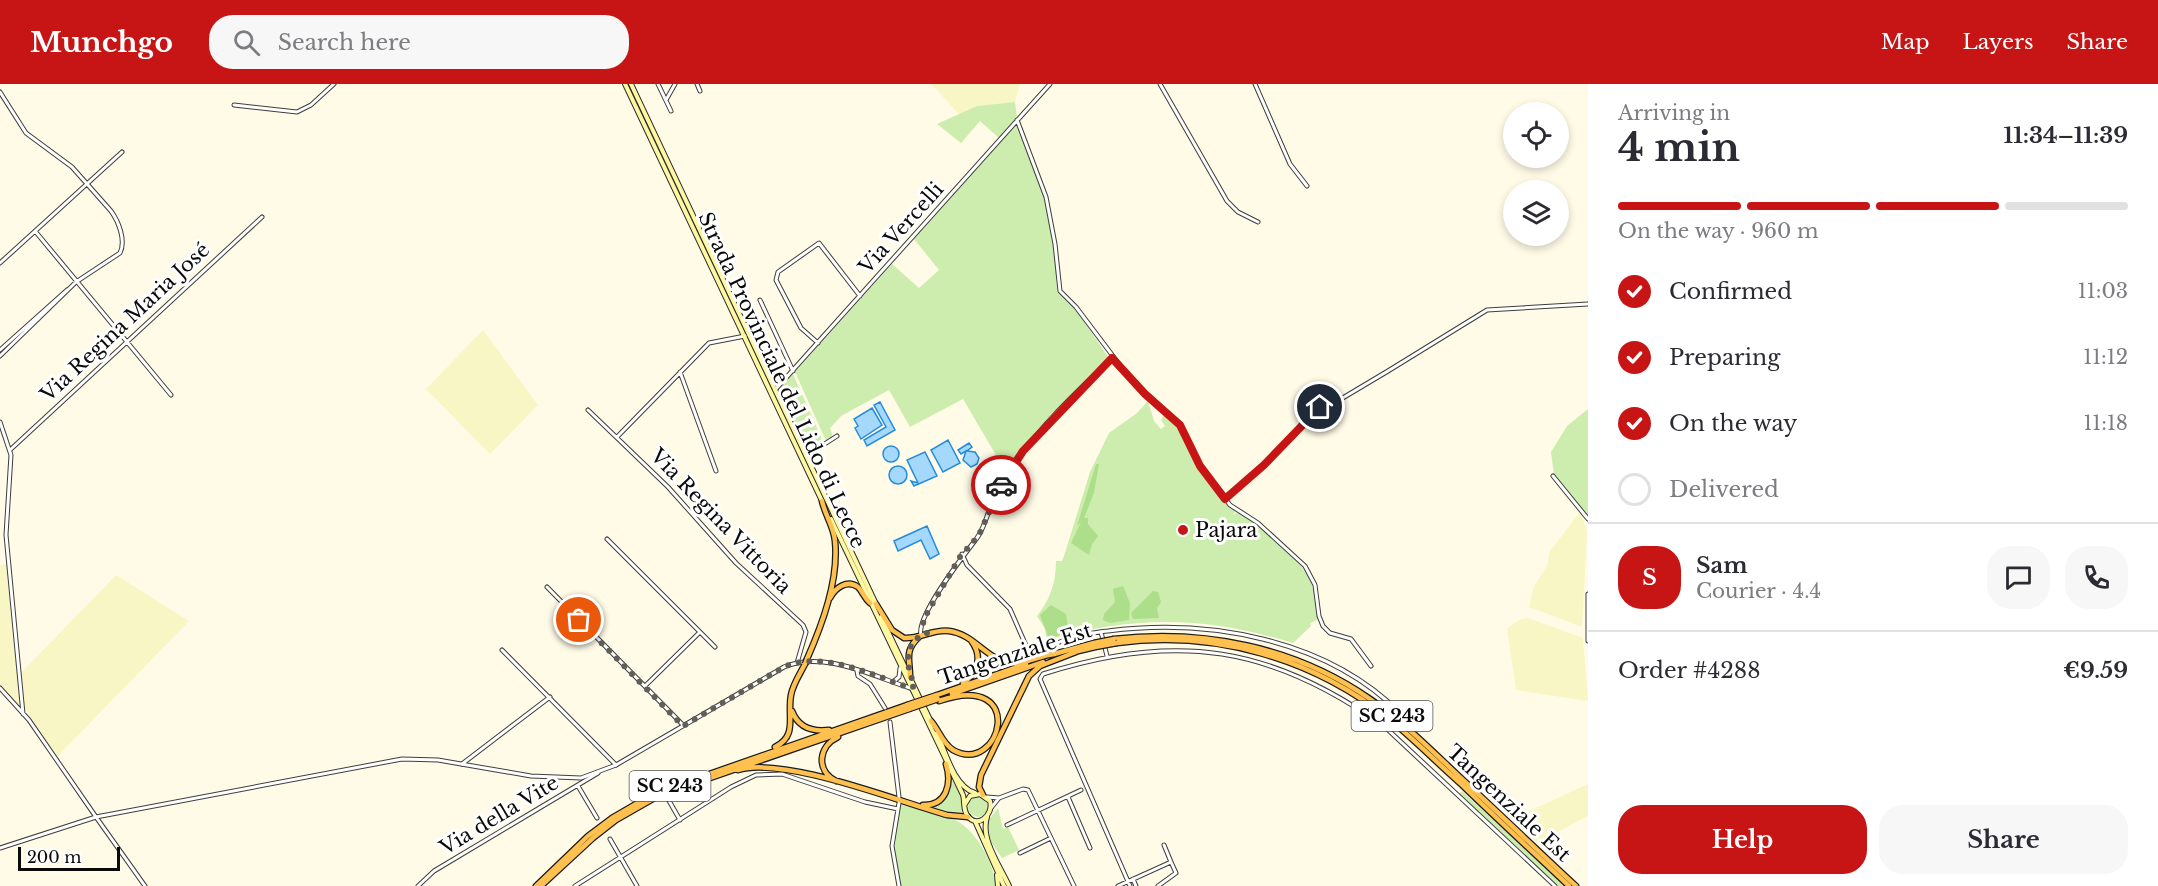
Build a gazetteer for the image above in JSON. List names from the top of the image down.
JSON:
{
  "streets": {
    "highway": ["Tangenziale Est", "SC 243"],
    "main road": ["Strada Provinciale del Lido di Lecce"],
    "street": [
      "Via Vercelli",
      "Via Regina Maria José",
      "Via Regina Vittoria",
      "Via della Vite"
    ]
  },
  "crossings": [
    ["Via Vercelli", "Strada Provinciale del Lido di Lecce"],
    ["Strada Provinciale del Lido di Lecce", "Tangenziale Est"]
  ],
  "places": ["Pajara"],
  "scale_bar": "200 m",
  "page": {
    "header": "Munchgo",
    "search": "Search here",
    "nav": ["Map", "Layers", "Share"],
    "heading": ["4 min", "Arriving in", "11:34–11:39"],
    "panel": [
      "Sam",
      "Courier · 4.4",
      "Order #4288",
      "€9.59"
    ],
    "bar": "On the way · 960 m",
    "list": [
      ["Confirmed", "11:03"],
      ["Preparing", "11:12"],
      ["On the way", "11:18"],
      "Delivered"
    ],
    "round": "S",
    "buttons": ["Help", "Share"],
    "scale": "200 m"
  }
}
